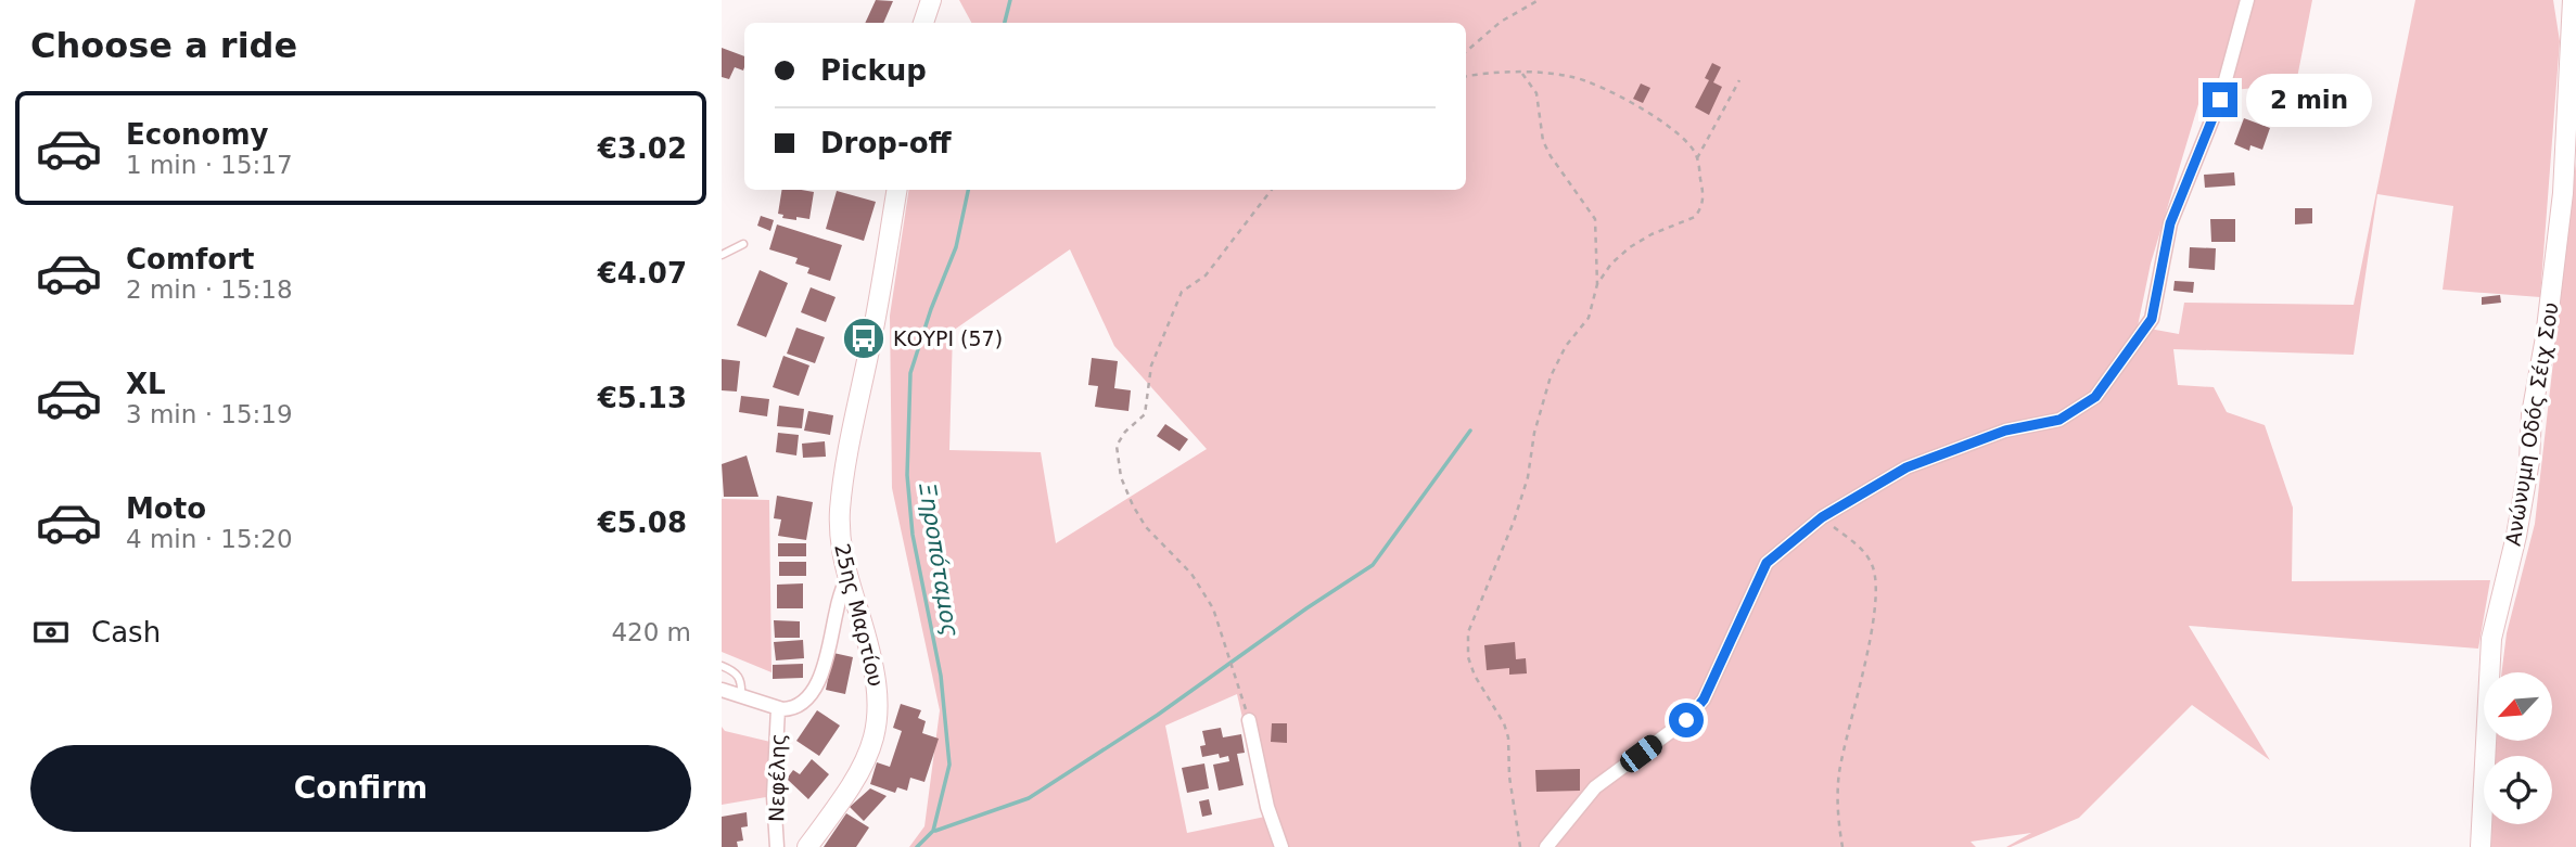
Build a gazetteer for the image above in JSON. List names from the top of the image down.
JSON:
{
  "streets": {
    "street": ["Ανώνυμη Οδός Σέιχ Σου", "25ης Μαρτίου", "Νεφέλης"]
  },
  "water": ["Ξηροπόταμος"],
  "places": {
    "bus stop": ["ΚΟΥΡΙ (57)"]
  },
  "north": "bottom left",
  "page": {
    "heading": "Choose a ride",
    "banner": ["Pickup", "Drop-off"],
    "bubble": "2 min",
    "list": [
      {
        "name": "Economy",
        "note": "1 min · 15:17",
        "value": "€3.02"
      },
      {
        "name": "Comfort",
        "note": "2 min · 15:18",
        "value": "€4.07"
      },
      {
        "name": "XL",
        "note": "3 min · 15:19",
        "value": "€5.13"
      },
      {
        "name": "Moto",
        "note": "4 min · 15:20",
        "value": "€5.08"
      }
    ],
    "pay": ["Cash", "420 m"],
    "buttons": "Confirm"
  }
}
